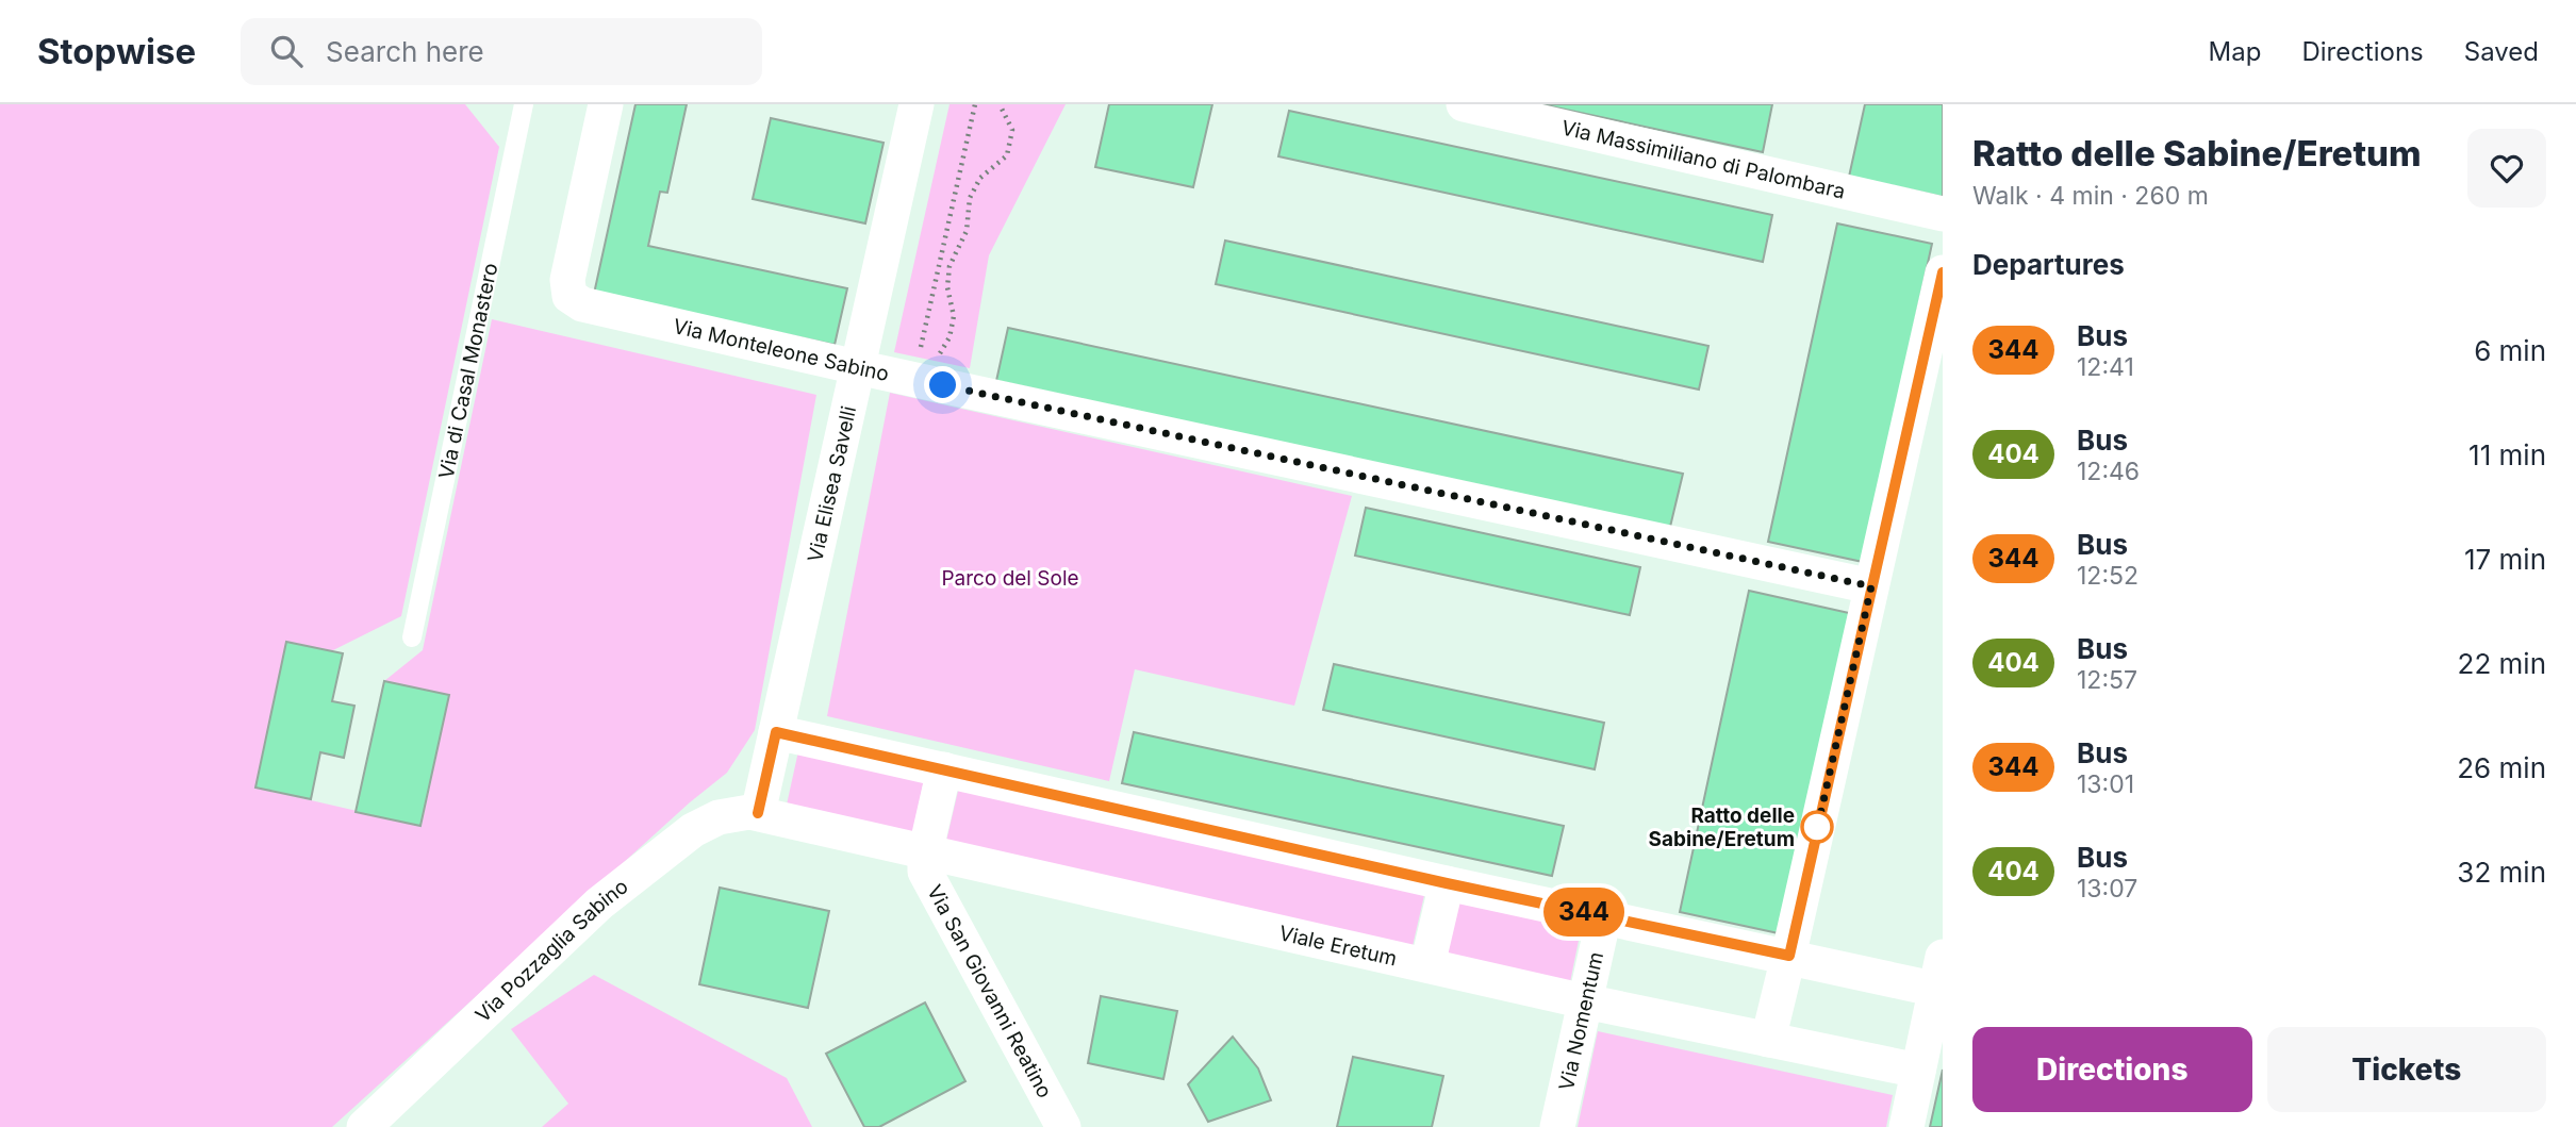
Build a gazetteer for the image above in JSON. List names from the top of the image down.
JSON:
{
  "streets": {
    "street": [
      "Via Massimiliano di Palombara",
      "Via Monteleone Sabino",
      "Via Elisea Savelli",
      "Viale Eretum",
      "Via Pozzaglia Sabino",
      "Via San Giovanni Reatino",
      "Via Nomentum"
    ],
    "lane": ["Via di Casal Monastero"]
  },
  "crossings": [
    ["Via Monteleone Sabino", "Via Elisea Savelli"],
    ["Via Elisea Savelli", "Viale Eretum"],
    ["Via Elisea Savelli", "Via Pozzaglia Sabino"],
    ["Viale Eretum", "Via Pozzaglia Sabino"],
    ["Viale Eretum", "Via San Giovanni Reatino"],
    ["Viale Eretum", "Via Nomentum"]
  ],
  "parks": ["Parco del Sole"],
  "places": ["Ratto delle Sabine/Eretum"],
  "lines": ["bus line 344"],
  "page": {
    "header": "Stopwise",
    "search": "Search here",
    "nav": ["Map", "Directions", "Saved"],
    "on_map": "344",
    "heading": [
      ["Ratto delle Sabine/Eretum", "Walk · 4 min · 260 m"],
      "Departures"
    ],
    "list": [
      {
        "mark": "344",
        "name": "Bus",
        "note": "12:41",
        "value": "6 min"
      },
      {
        "mark": "404",
        "name": "Bus",
        "note": "12:46",
        "value": "11 min"
      },
      {
        "mark": "344",
        "name": "Bus",
        "note": "12:52",
        "value": "17 min"
      },
      {
        "mark": "404",
        "name": "Bus",
        "note": "12:57",
        "value": "22 min"
      },
      {
        "mark": "344",
        "name": "Bus",
        "note": "13:01",
        "value": "26 min"
      },
      {
        "mark": "404",
        "name": "Bus",
        "note": "13:07",
        "value": "32 min"
      }
    ],
    "buttons": ["Directions", "Tickets"]
  }
}
